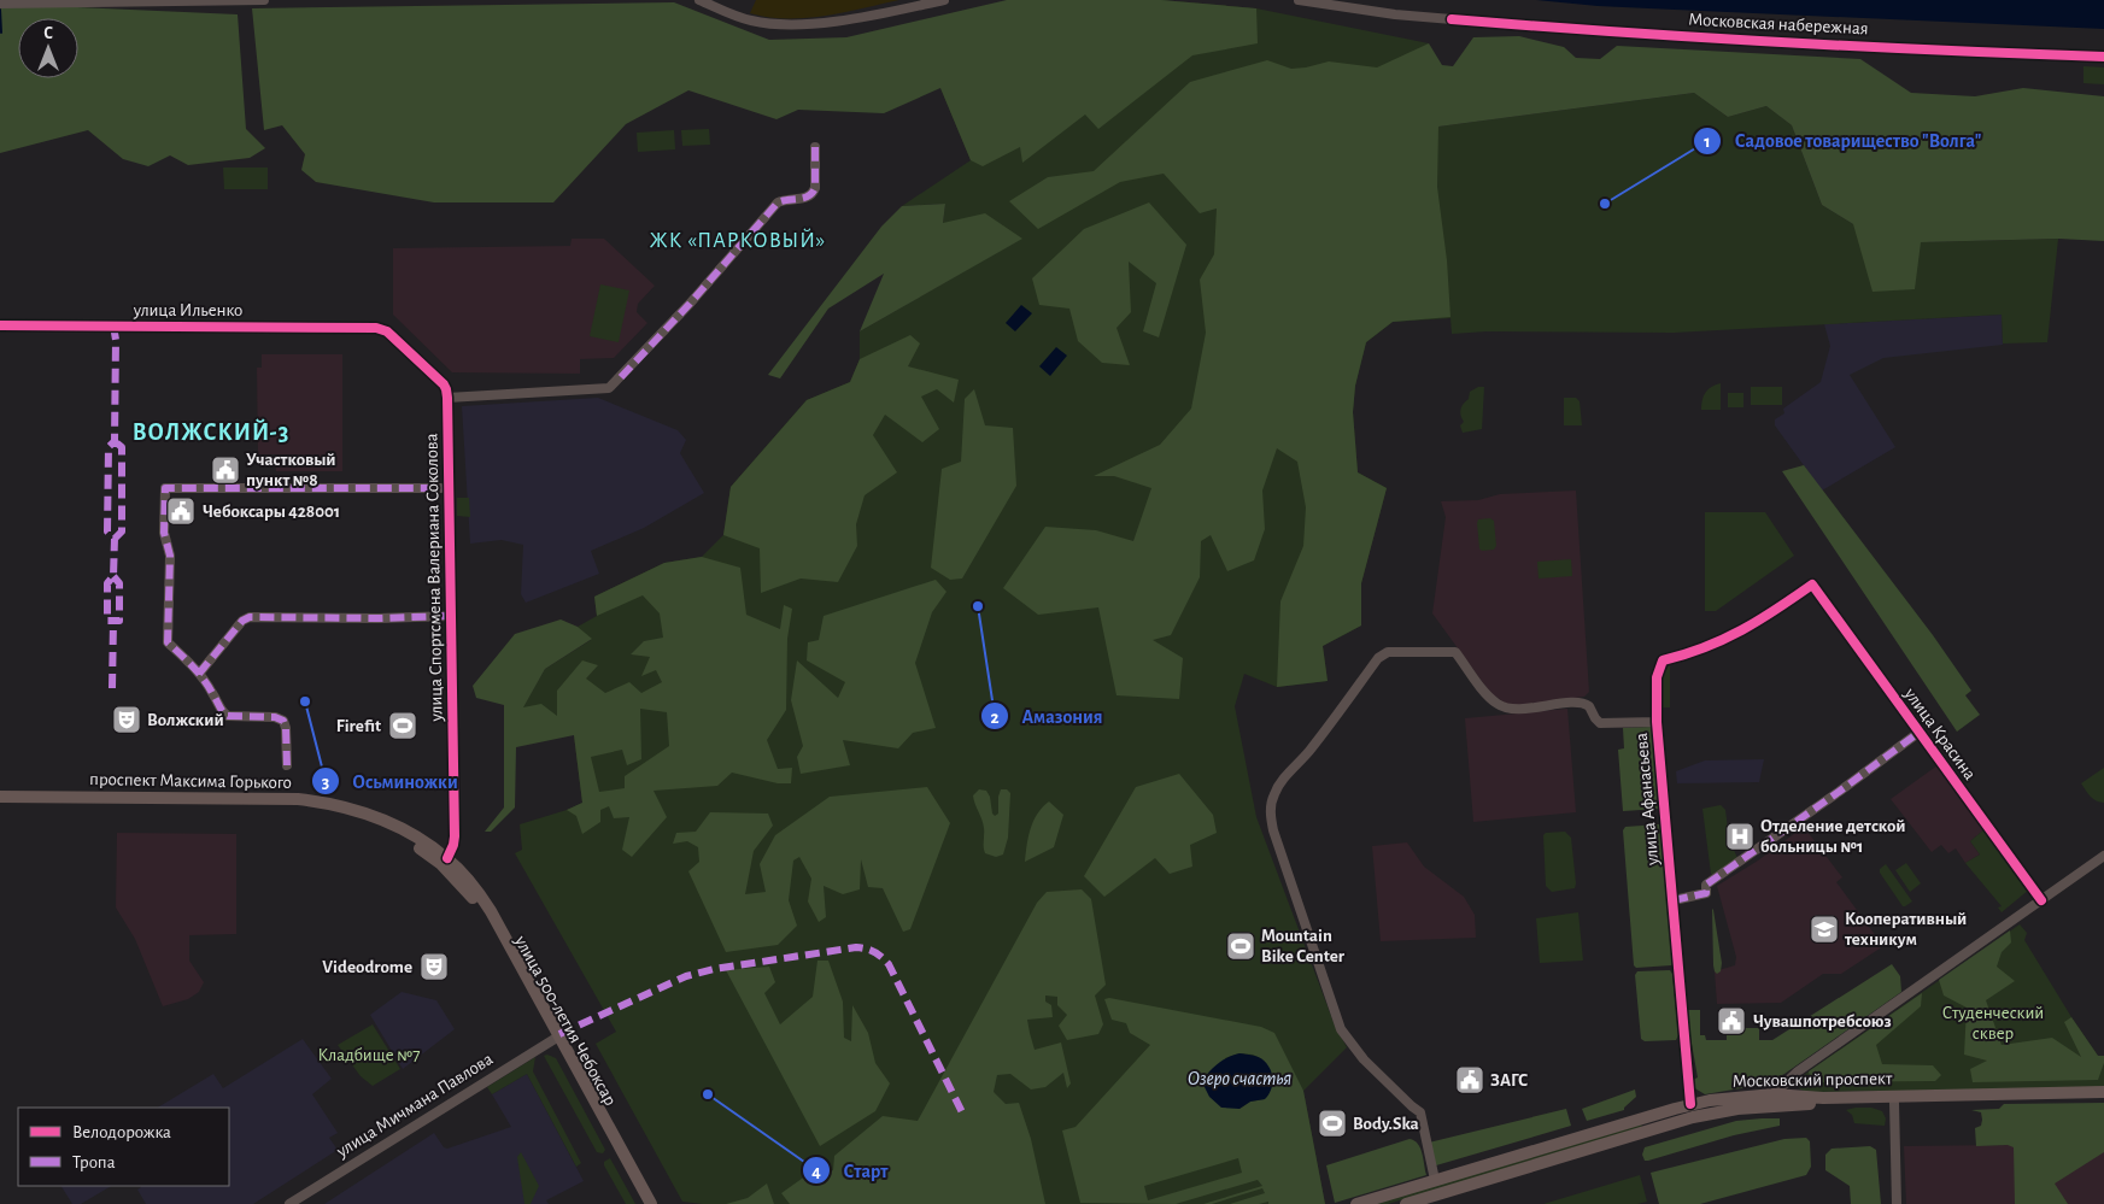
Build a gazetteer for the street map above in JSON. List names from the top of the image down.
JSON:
{
  "streets": {
    "main road": [
      "проспект Максима Горького",
      "улица Афанасьева",
      "улица 500-летия Чебоксар",
      "Московский проспект"
    ],
    "street": [
      "Московская набережная",
      "улица Ильенко",
      "улица Спортсмена Валериана Соколова",
      "улица Красина",
      "улица Мичмана Павлова"
    ]
  },
  "crossings": [
    ["улица Ильенко", "улица Спортсмена Валериана Соколова"],
    ["улица Спортсмена Валериана Соколова", "проспект Максима Горького"],
    ["улица Красина", "улица Афанасьева"],
    ["проспект Максима Горького", "улица 500-летия Чебоксар"],
    ["проспект Максима Горького", "улица Мичмана Павлова"],
    ["улица Афанасьева", "Московский проспект"],
    ["улица 500-летия Чебоксар", "улица Мичмана Павлова"]
  ],
  "districts": ["ЖК «ПАРКОВЫЙ»", "ВОЛЖСКИЙ-3"],
  "water": ["Озеро счастья"],
  "parks": ["Студенческий сквер", "Кладбище №7"],
  "places": {
    "other": [
      "Садовое товарищество \"Волга\"",
      "Амазония",
      "Осьминожки",
      "Старт"
    ],
    "public building": [
      "Участковый пункт №8",
      "Чебоксары 428001",
      "Чувашпотребсоюз",
      "ЗАГС"
    ],
    "theatre": ["Волжский", "Videodrome"],
    "sports": ["Firefit", "Mountain Bike Center", "Body.Ska"],
    "hospital": ["Отделение детской больницы №1"],
    "school or university": ["Кооперативный техникум"]
  },
  "legend": ["Велодорожка", "Тропа"],
  "north": "top"
}
